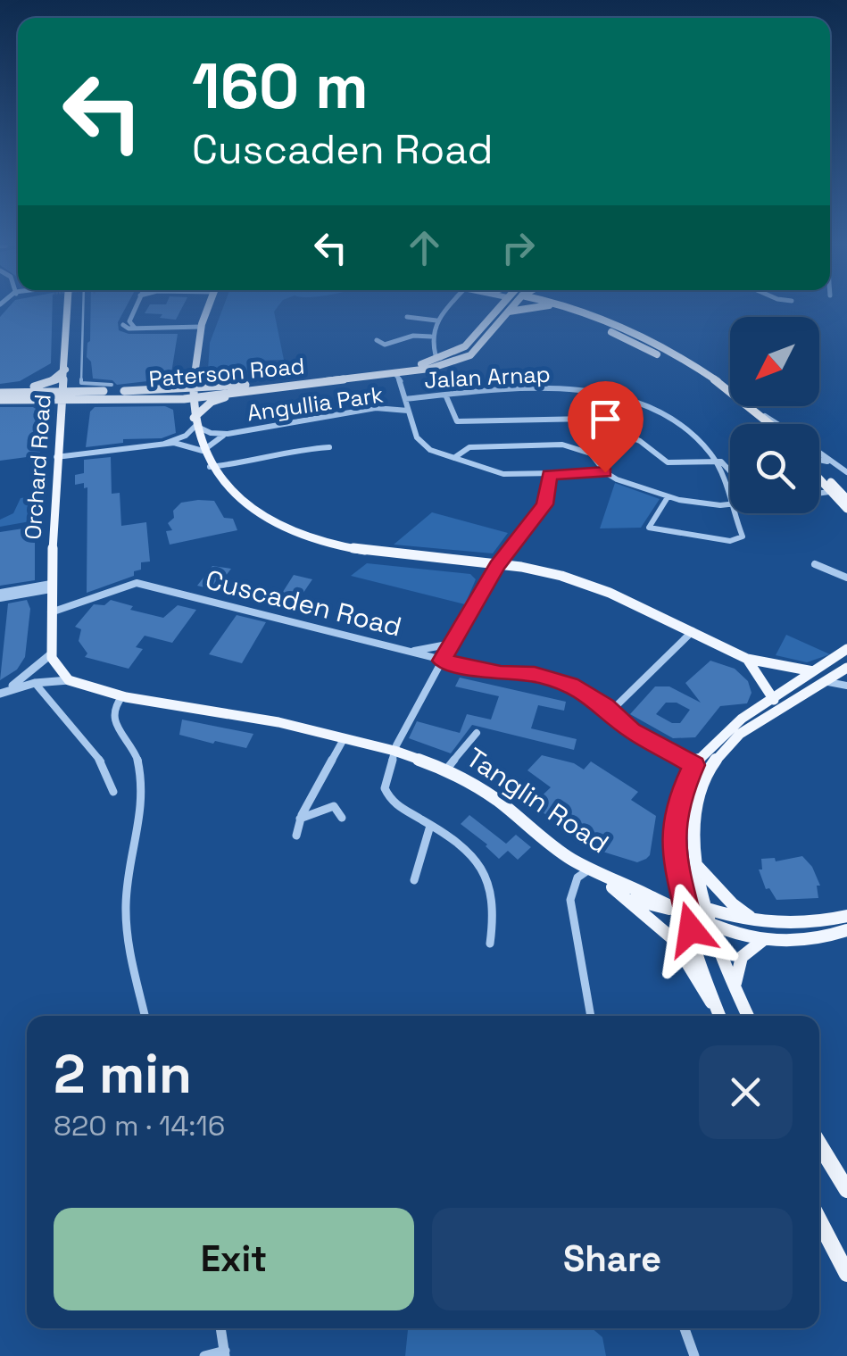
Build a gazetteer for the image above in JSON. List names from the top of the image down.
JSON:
{
  "streets": {
    "main road": ["Paterson Road", "Orchard Road", "Tanglin Road"],
    "street": ["Jalan Arnap", "Angullia Park", "Cuscaden Road"]
  },
  "crossings": [
    ["Paterson Road", "Orchard Road"],
    ["Orchard Road", "Cuscaden Road"]
  ],
  "north": "bottom left",
  "page": {
    "turn": ["160 m", "Cuscaden Road"],
    "heading": ["2 min", "820 m · 14:16"],
    "buttons": ["Exit", "Share"]
  }
}
